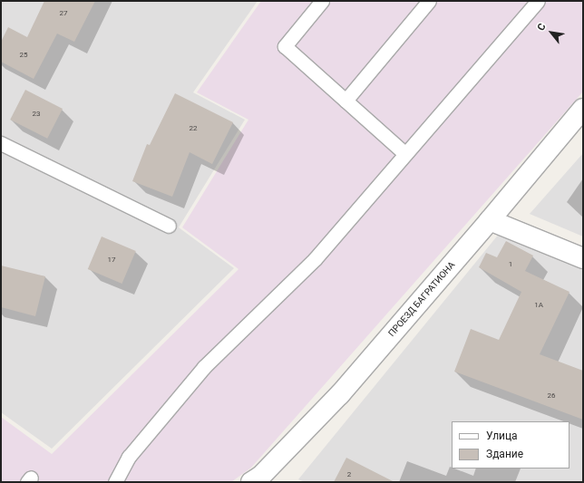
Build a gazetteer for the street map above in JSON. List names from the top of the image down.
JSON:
{
  "streets": {
    "street": ["ПРОЕЗД БАГРАТИОНА"]
  },
  "house_numbers": [
    "27",
    "25",
    "23",
    "22",
    "17",
    "1",
    "1А",
    "26",
    "2"
  ],
  "legend": ["Улица", "Здание"],
  "north": "top left"
}
